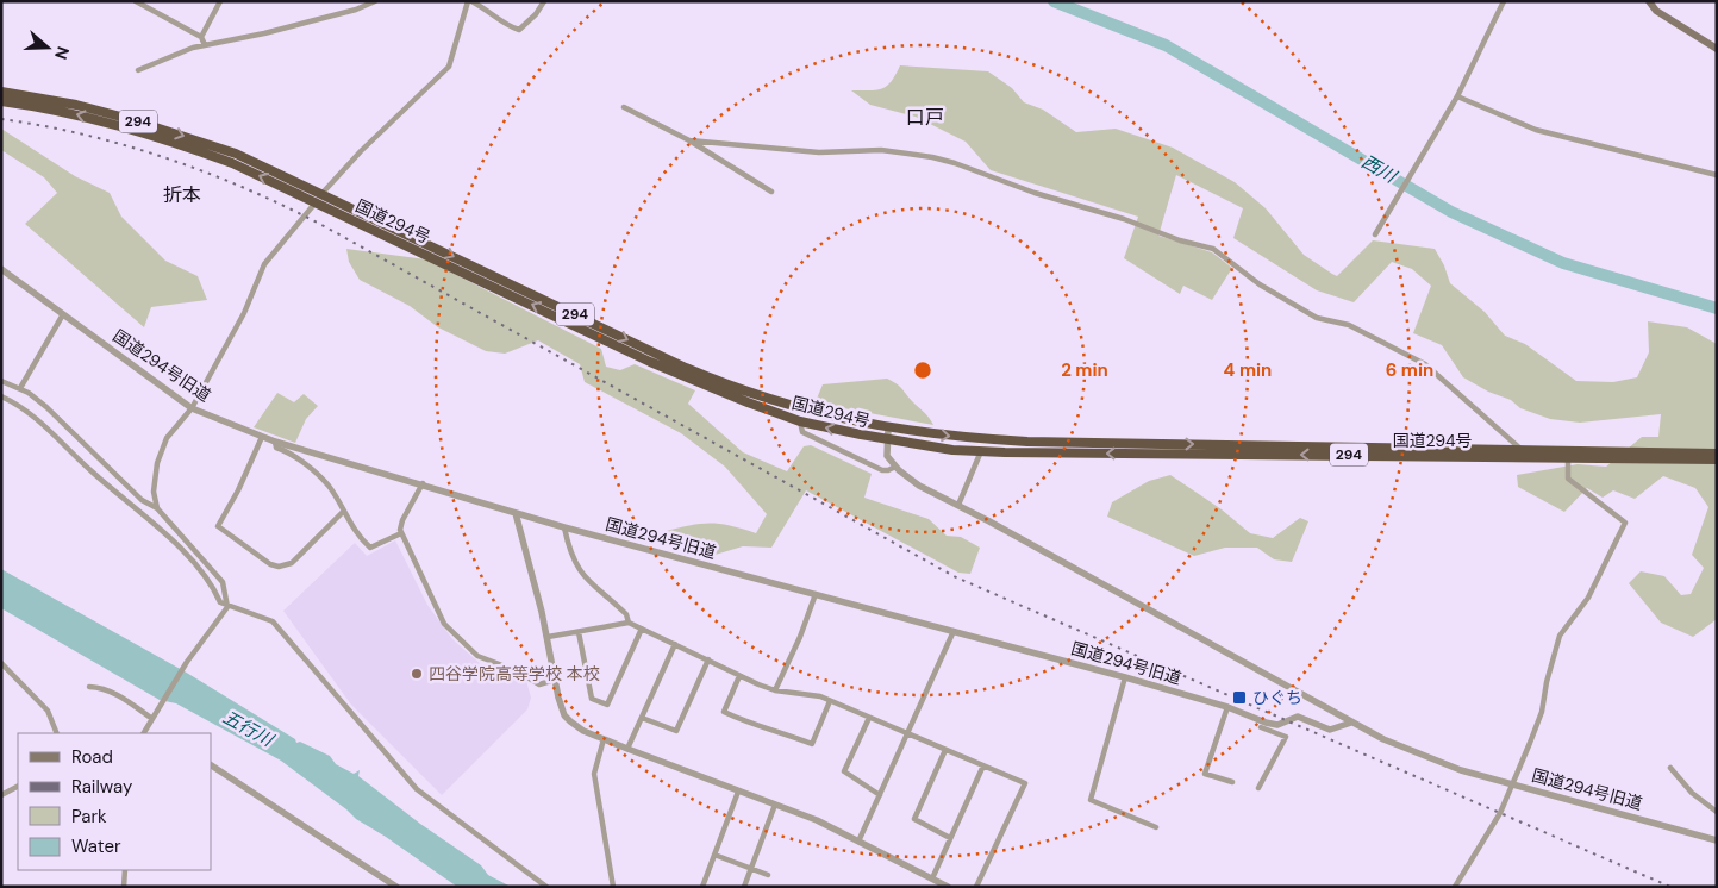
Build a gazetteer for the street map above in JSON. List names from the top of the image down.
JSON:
{
  "streets": {
    "highway": ["294", "国道294号"],
    "street": ["国道294号旧道"]
  },
  "districts": ["口戸", "折本"],
  "water": ["西川", "五行川"],
  "places": {
    "other": ["四谷学院高等学校 本校"],
    "transit": ["ひぐち"]
  },
  "legend": [
    "Road",
    "Railway",
    "Park",
    "Water"
  ],
  "north": "right",
  "rings": ["2 min", "4 min", "6 min"]
}
